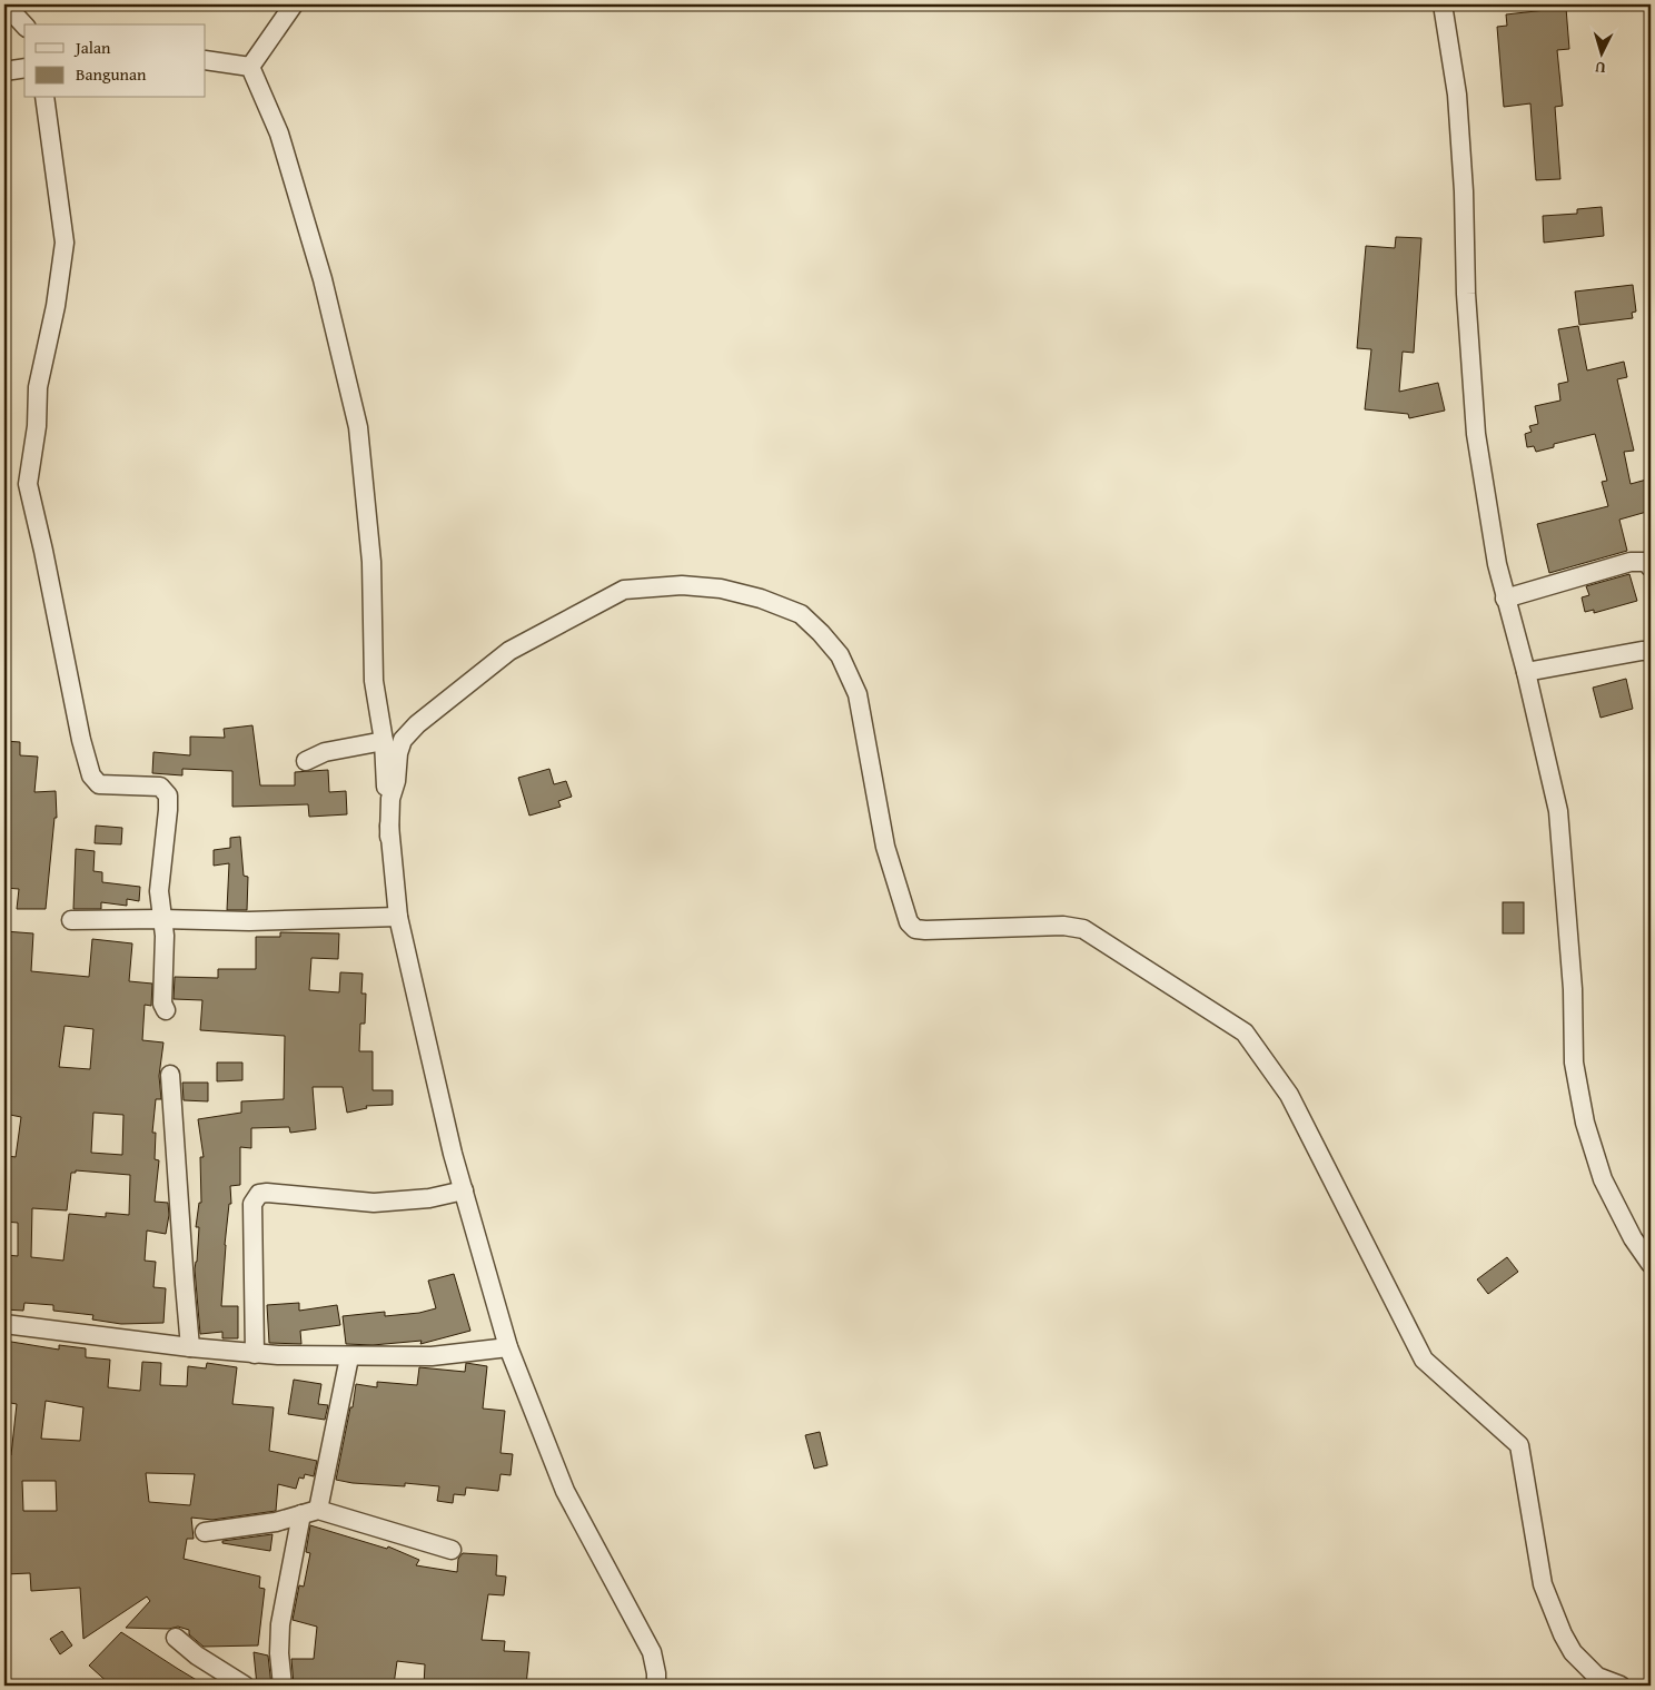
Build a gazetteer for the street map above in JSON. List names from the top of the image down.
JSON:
{
  "legend": ["Jalan", "Bangunan"],
  "north": "bottom"
}
